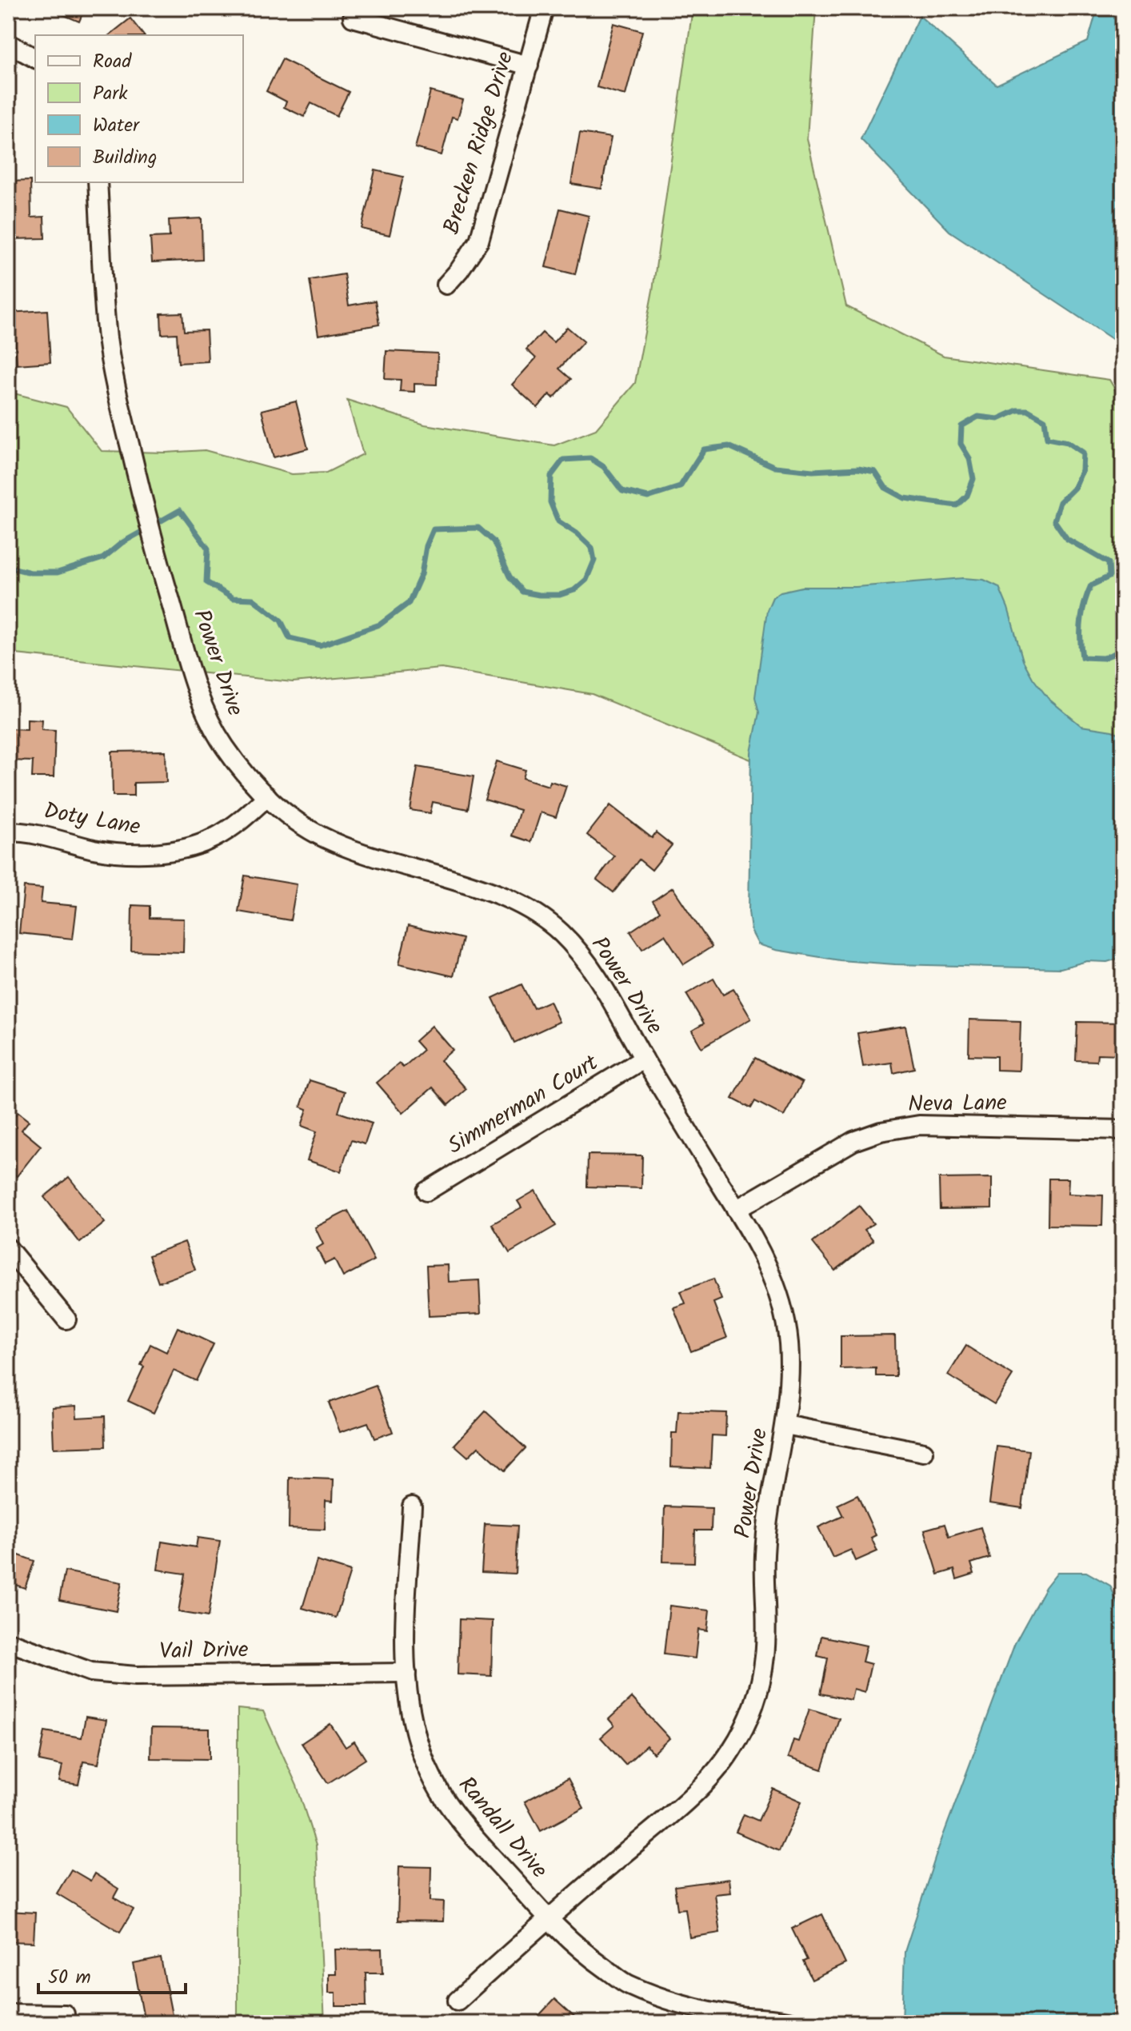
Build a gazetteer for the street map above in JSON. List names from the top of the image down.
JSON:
{
  "streets": {
    "street": [
      "Brecken Ridge Drive",
      "Power Drive",
      "Doty Lane",
      "Neva Lane",
      "Simmerman Court",
      "Vail Drive",
      "Randall Drive"
    ]
  },
  "crossings": [
    ["Power Drive", "Doty Lane"],
    ["Power Drive", "Neva Lane"],
    ["Power Drive", "Simmerman Court"],
    ["Power Drive", "Randall Drive"],
    ["Vail Drive", "Randall Drive"]
  ],
  "legend": [
    "Road",
    "Park",
    "Water",
    "Building"
  ],
  "scale_bar": "50 m"
}
